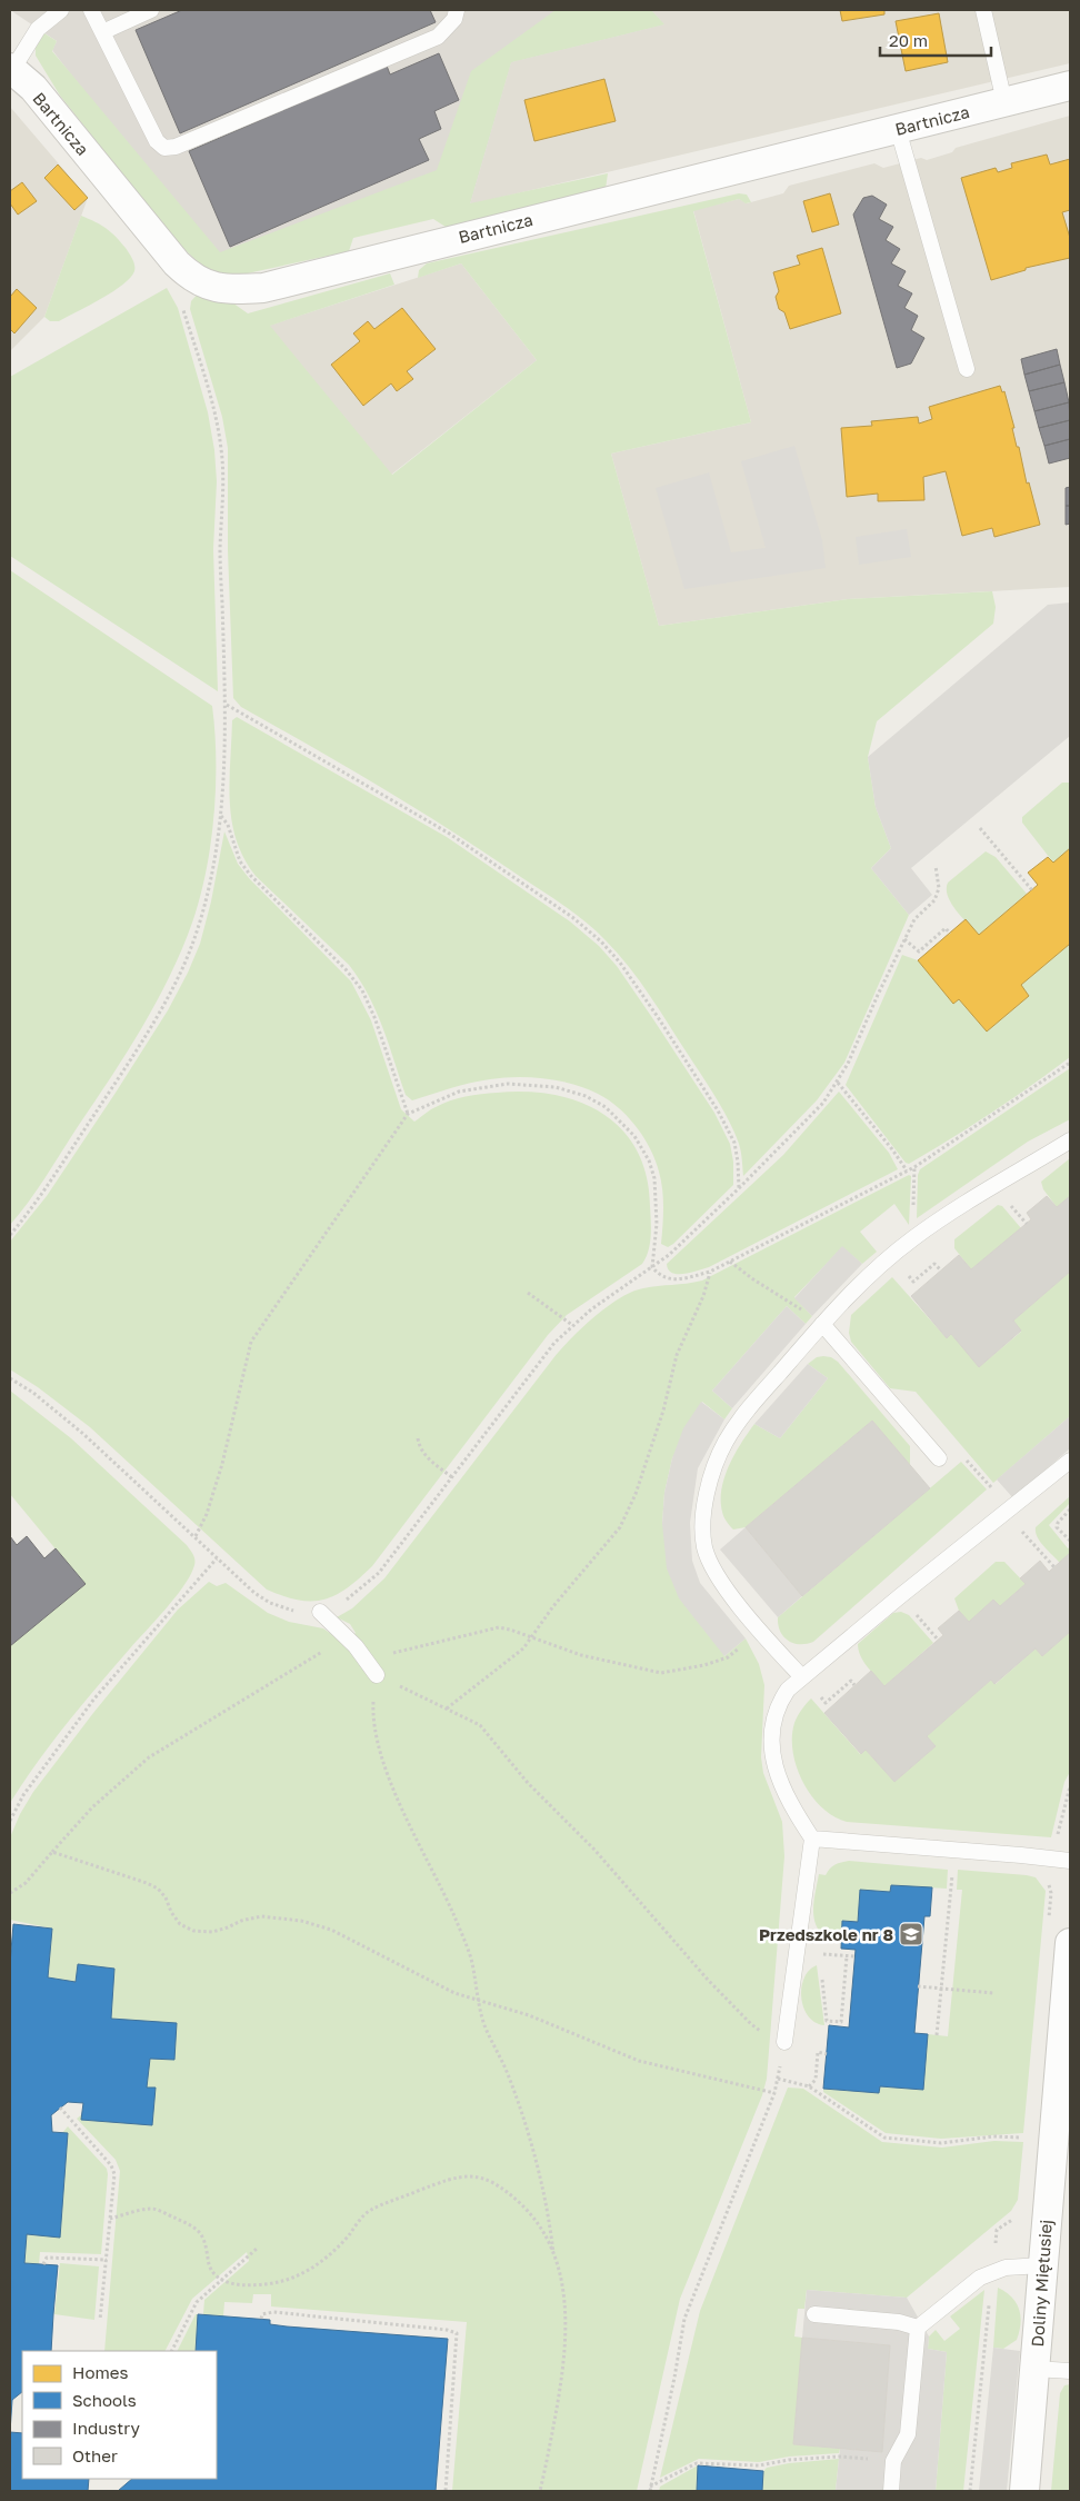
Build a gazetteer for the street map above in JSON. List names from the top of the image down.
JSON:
{
  "streets": {
    "street": ["Bartnicza", "Doliny Miętusiej"]
  },
  "places": {
    "school or university": ["Przedszkole nr 8"]
  },
  "legend": [
    "Homes",
    "Schools",
    "Industry",
    "Other"
  ],
  "scale_bar": "20 m"
}
